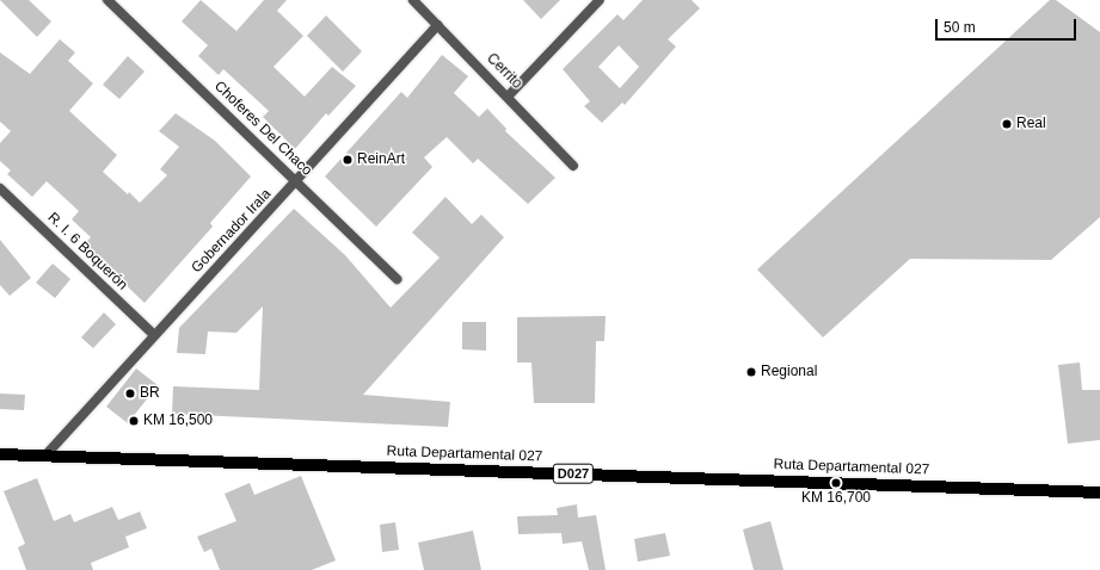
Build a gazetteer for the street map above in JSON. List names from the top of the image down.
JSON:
{
  "streets": {
    "main road": ["Ruta Departamental 027", "D027"],
    "street": [
      "Cerrito",
      "Choferes Del Chaco",
      "Gobernador Irala",
      "R. I. 6 Boquerón"
    ]
  },
  "crossings": [
    ["Cerrito", "Gobernador Irala"],
    ["Choferes Del Chaco", "Gobernador Irala"],
    ["Gobernador Irala", "R. I. 6 Boquerón"],
    ["Gobernador Irala", "Ruta Departamental 027"]
  ],
  "places": [
    "Real",
    "ReinArt",
    "Regional",
    "BR",
    "KM 16,500",
    "KM 16,700"
  ],
  "scale_bar": "50 m"
}
